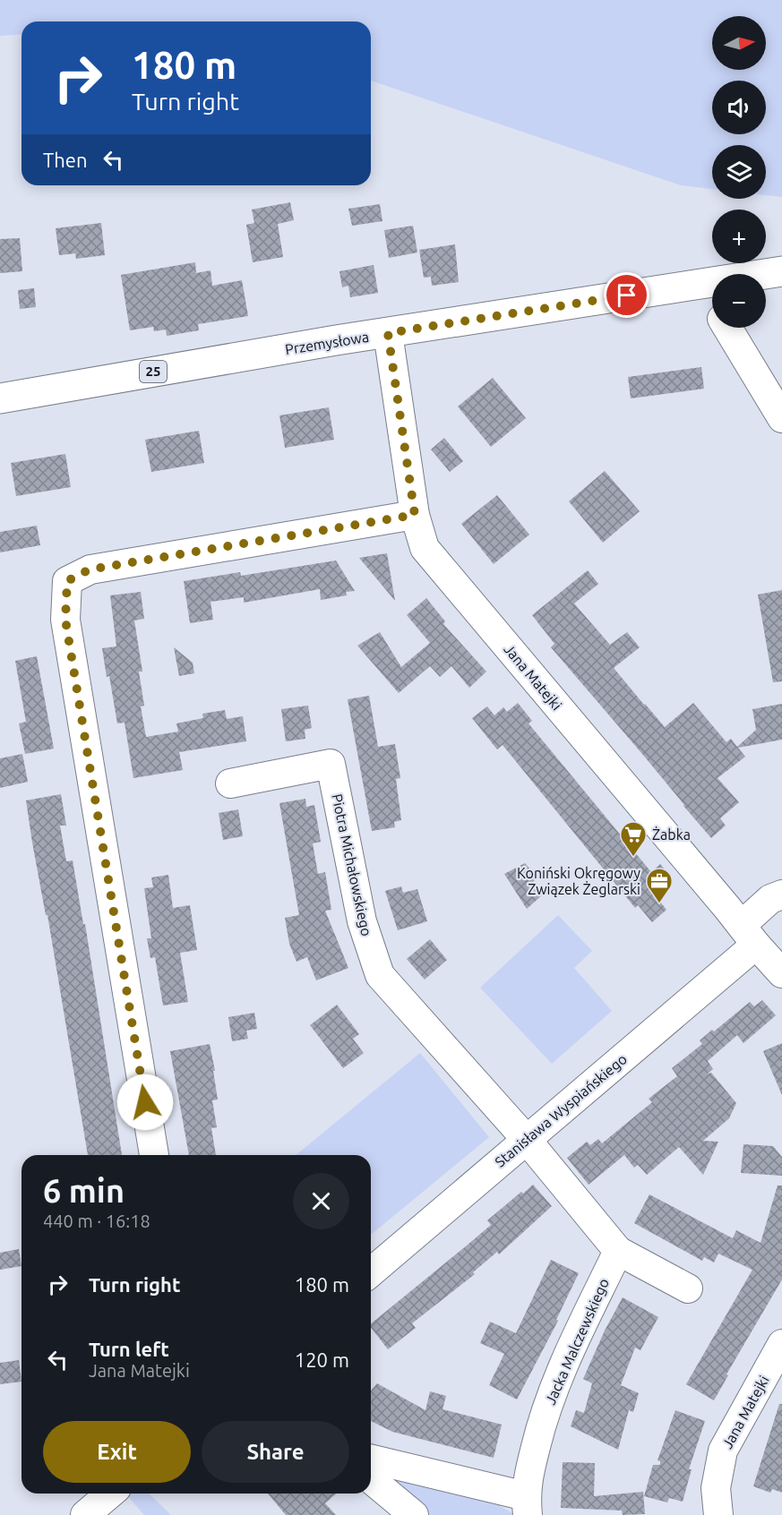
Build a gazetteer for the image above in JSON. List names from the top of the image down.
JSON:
{
  "streets": {
    "main road": ["Przemysłowa", "25"],
    "street": [
      "Jana Matejki",
      "Piotra Michałowskiego",
      "Stanisława Wyspiańskiego",
      "Jacka Malczewskiego"
    ]
  },
  "crossings": [
    ["Przemysłowa", "Jana Matejki"],
    ["Jana Matejki", "Stanisława Wyspiańskiego"],
    ["Piotra Michałowskiego", "Stanisława Wyspiańskiego"]
  ],
  "places": {
    "supermarket": ["Żabka"],
    "office": ["Koniński Okręgowy Związek Żeglarski"]
  },
  "north": "right",
  "page": {
    "map_buttons": ["+", "−"],
    "turn": ["180 m", "Turn right"],
    "then": "Then",
    "heading": ["6 min", "440 m · 16:18"],
    "list": [
      {
        "name": "Turn right",
        "value": "180 m"
      },
      {
        "name": "Turn left",
        "note": "Jana Matejki",
        "value": "120 m"
      }
    ],
    "buttons": ["Exit", "Share"]
  }
}
